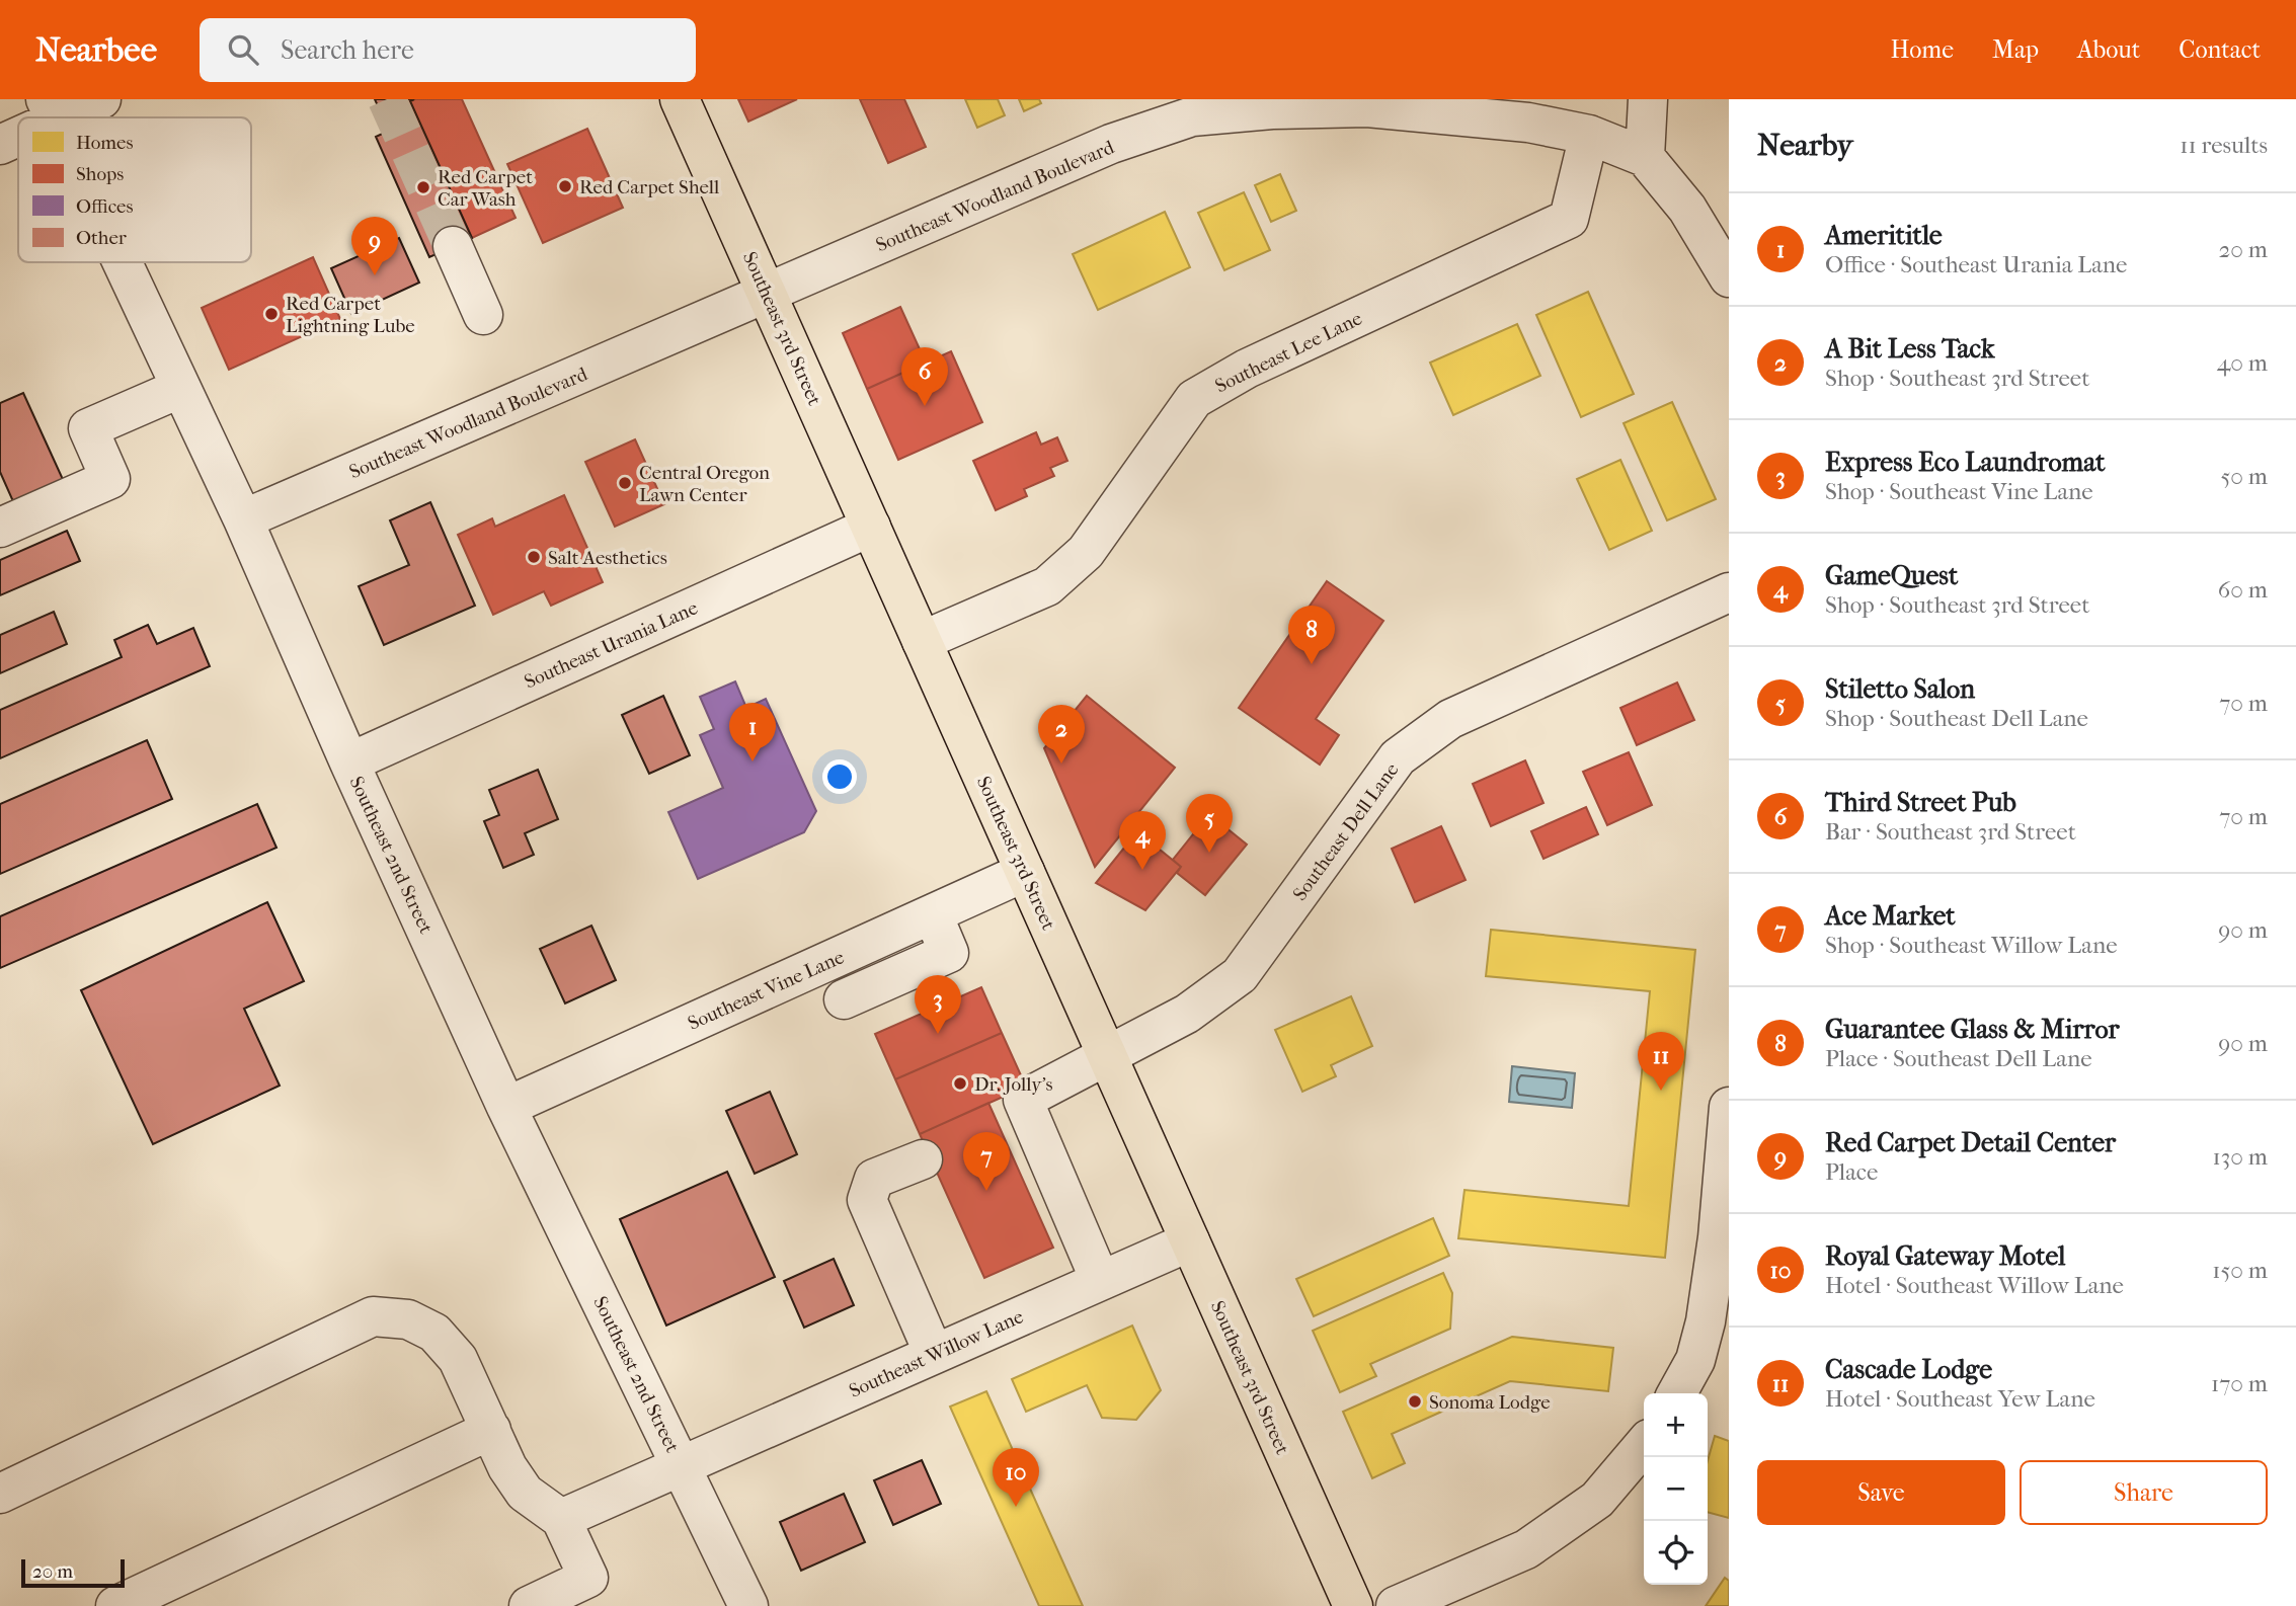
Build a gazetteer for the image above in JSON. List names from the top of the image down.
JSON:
{
  "streets": {
    "main road": ["Southeast 3rd Street"],
    "street": [
      "Southeast Woodland Boulevard",
      "Southeast Lee Lane",
      "Southeast Urania Lane",
      "Southeast Dell Lane",
      "Southeast 2nd Street",
      "Southeast Vine Lane",
      "Southeast Willow Lane"
    ]
  },
  "crossings": [
    ["Southeast Woodland Boulevard", "Southeast 3rd Street"],
    ["Southeast Woodland Boulevard", "Southeast Lee Lane"],
    ["Southeast Woodland Boulevard", "Southeast 2nd Street"],
    ["Southeast 3rd Street", "Southeast Lee Lane"],
    ["Southeast 3rd Street", "Southeast Urania Lane"],
    ["Southeast 3rd Street", "Southeast Dell Lane"],
    ["Southeast 3rd Street", "Southeast Vine Lane"],
    ["Southeast 3rd Street", "Southeast Willow Lane"],
    ["Southeast Urania Lane", "Southeast 2nd Street"],
    ["Southeast Dell Lane", "Southeast Willow Lane"],
    ["Southeast 2nd Street", "Southeast Vine Lane"],
    ["Southeast 2nd Street", "Southeast Willow Lane"]
  ],
  "places": [
    "Red Carpet Shell",
    "Red Carpet Car Wash",
    "Red Carpet Lightning Lube",
    "Central Oregon Lawn Center",
    "Salt Aesthetics",
    "Dr. Jolly's",
    "Sonoma Lodge"
  ],
  "legend": [
    "Homes",
    "Shops",
    "Offices",
    "Other"
  ],
  "scale_bar": "20 m",
  "page": {
    "header": "Nearbee",
    "search": "Search here",
    "nav": [
      "Home",
      "Map",
      "About",
      "Contact"
    ],
    "heading": ["Nearby", "11 results"],
    "list": [
      {
        "mark": "1",
        "name": "Amerititle",
        "note": "Office · Southeast Urania Lane",
        "value": "20 m"
      },
      {
        "mark": "2",
        "name": "A Bit Less Tack",
        "note": "Shop · Southeast 3rd Street",
        "value": "40 m"
      },
      {
        "mark": "3",
        "name": "Express Eco Laundromat",
        "note": "Shop · Southeast Vine Lane",
        "value": "50 m"
      },
      {
        "mark": "4",
        "name": "GameQuest",
        "note": "Shop · Southeast 3rd Street",
        "value": "60 m"
      },
      {
        "mark": "5",
        "name": "Stiletto Salon",
        "note": "Shop · Southeast Dell Lane",
        "value": "70 m"
      },
      {
        "mark": "6",
        "name": "Third Street Pub",
        "note": "Bar · Southeast 3rd Street",
        "value": "70 m"
      },
      {
        "mark": "7",
        "name": "Ace Market",
        "note": "Shop · Southeast Willow Lane",
        "value": "90 m"
      },
      {
        "mark": "8",
        "name": "Guarantee Glass & Mirror",
        "note": "Place · Southeast Dell Lane",
        "value": "90 m"
      },
      {
        "mark": "9",
        "name": "Red Carpet Detail Center",
        "note": "Place",
        "value": "130 m"
      },
      {
        "mark": "10",
        "name": "Royal Gateway Motel",
        "note": "Hotel · Southeast Willow Lane",
        "value": "150 m"
      },
      {
        "mark": "11",
        "name": "Cascade Lodge",
        "note": "Hotel · Southeast Yew Lane",
        "value": "170 m"
      }
    ],
    "pins": [
      "9",
      "6",
      "8",
      "1",
      "2",
      "5",
      "4",
      "3",
      "11",
      "7",
      "10"
    ],
    "map_buttons": ["+", "−"],
    "buttons": ["Save", "Share"],
    "scale": "20 m"
  }
}
